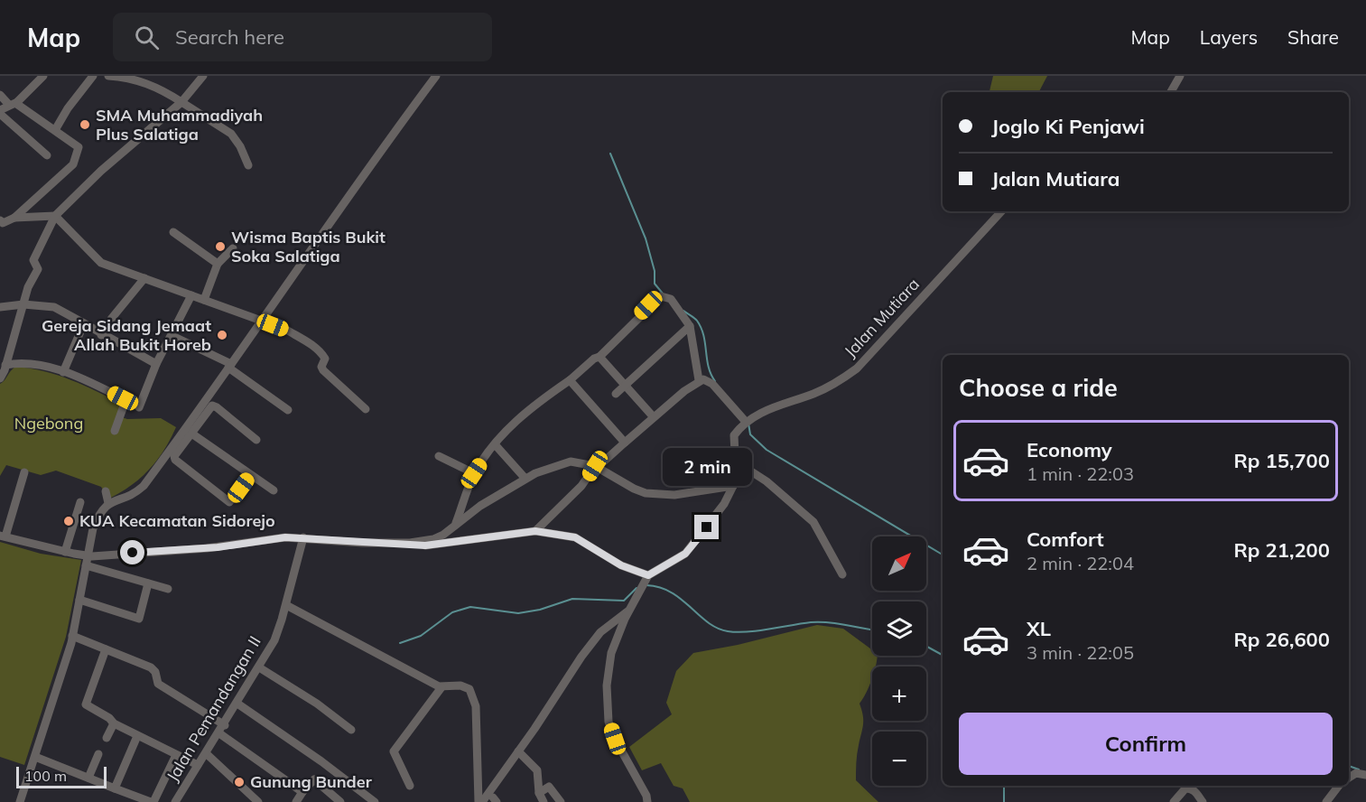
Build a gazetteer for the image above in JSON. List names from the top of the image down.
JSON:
{
  "streets": {
    "street": ["Jalan Mutiara", "Jalan Pemandangan II"]
  },
  "parks": ["Ngebong"],
  "places": [
    "SMA Muhammadiyah Plus Salatiga",
    "Wisma Baptis Bukit Soka Salatiga",
    "Gereja Sidang Jemaat Allah Bukit Horeb",
    "KUA Kecamatan Sidorejo",
    "Gunung Bunder"
  ],
  "scale_bar": "100 m",
  "north": "top right",
  "page": {
    "header": "Map",
    "search": "Search here",
    "nav": ["Map", "Layers", "Share"],
    "banner": ["Joglo Ki Penjawi", "Jalan Mutiara"],
    "heading": "Choose a ride",
    "list": [
      {
        "name": "Economy",
        "note": "1 min · 22:03",
        "value": "Rp 15,700"
      },
      {
        "name": "Comfort",
        "note": "2 min · 22:04",
        "value": "Rp 21,200"
      },
      {
        "name": "XL",
        "note": "3 min · 22:05",
        "value": "Rp 26,600"
      }
    ],
    "bubble": "2 min",
    "map_buttons": ["+", "−"],
    "buttons": "Confirm",
    "scale": "100 m"
  }
}
